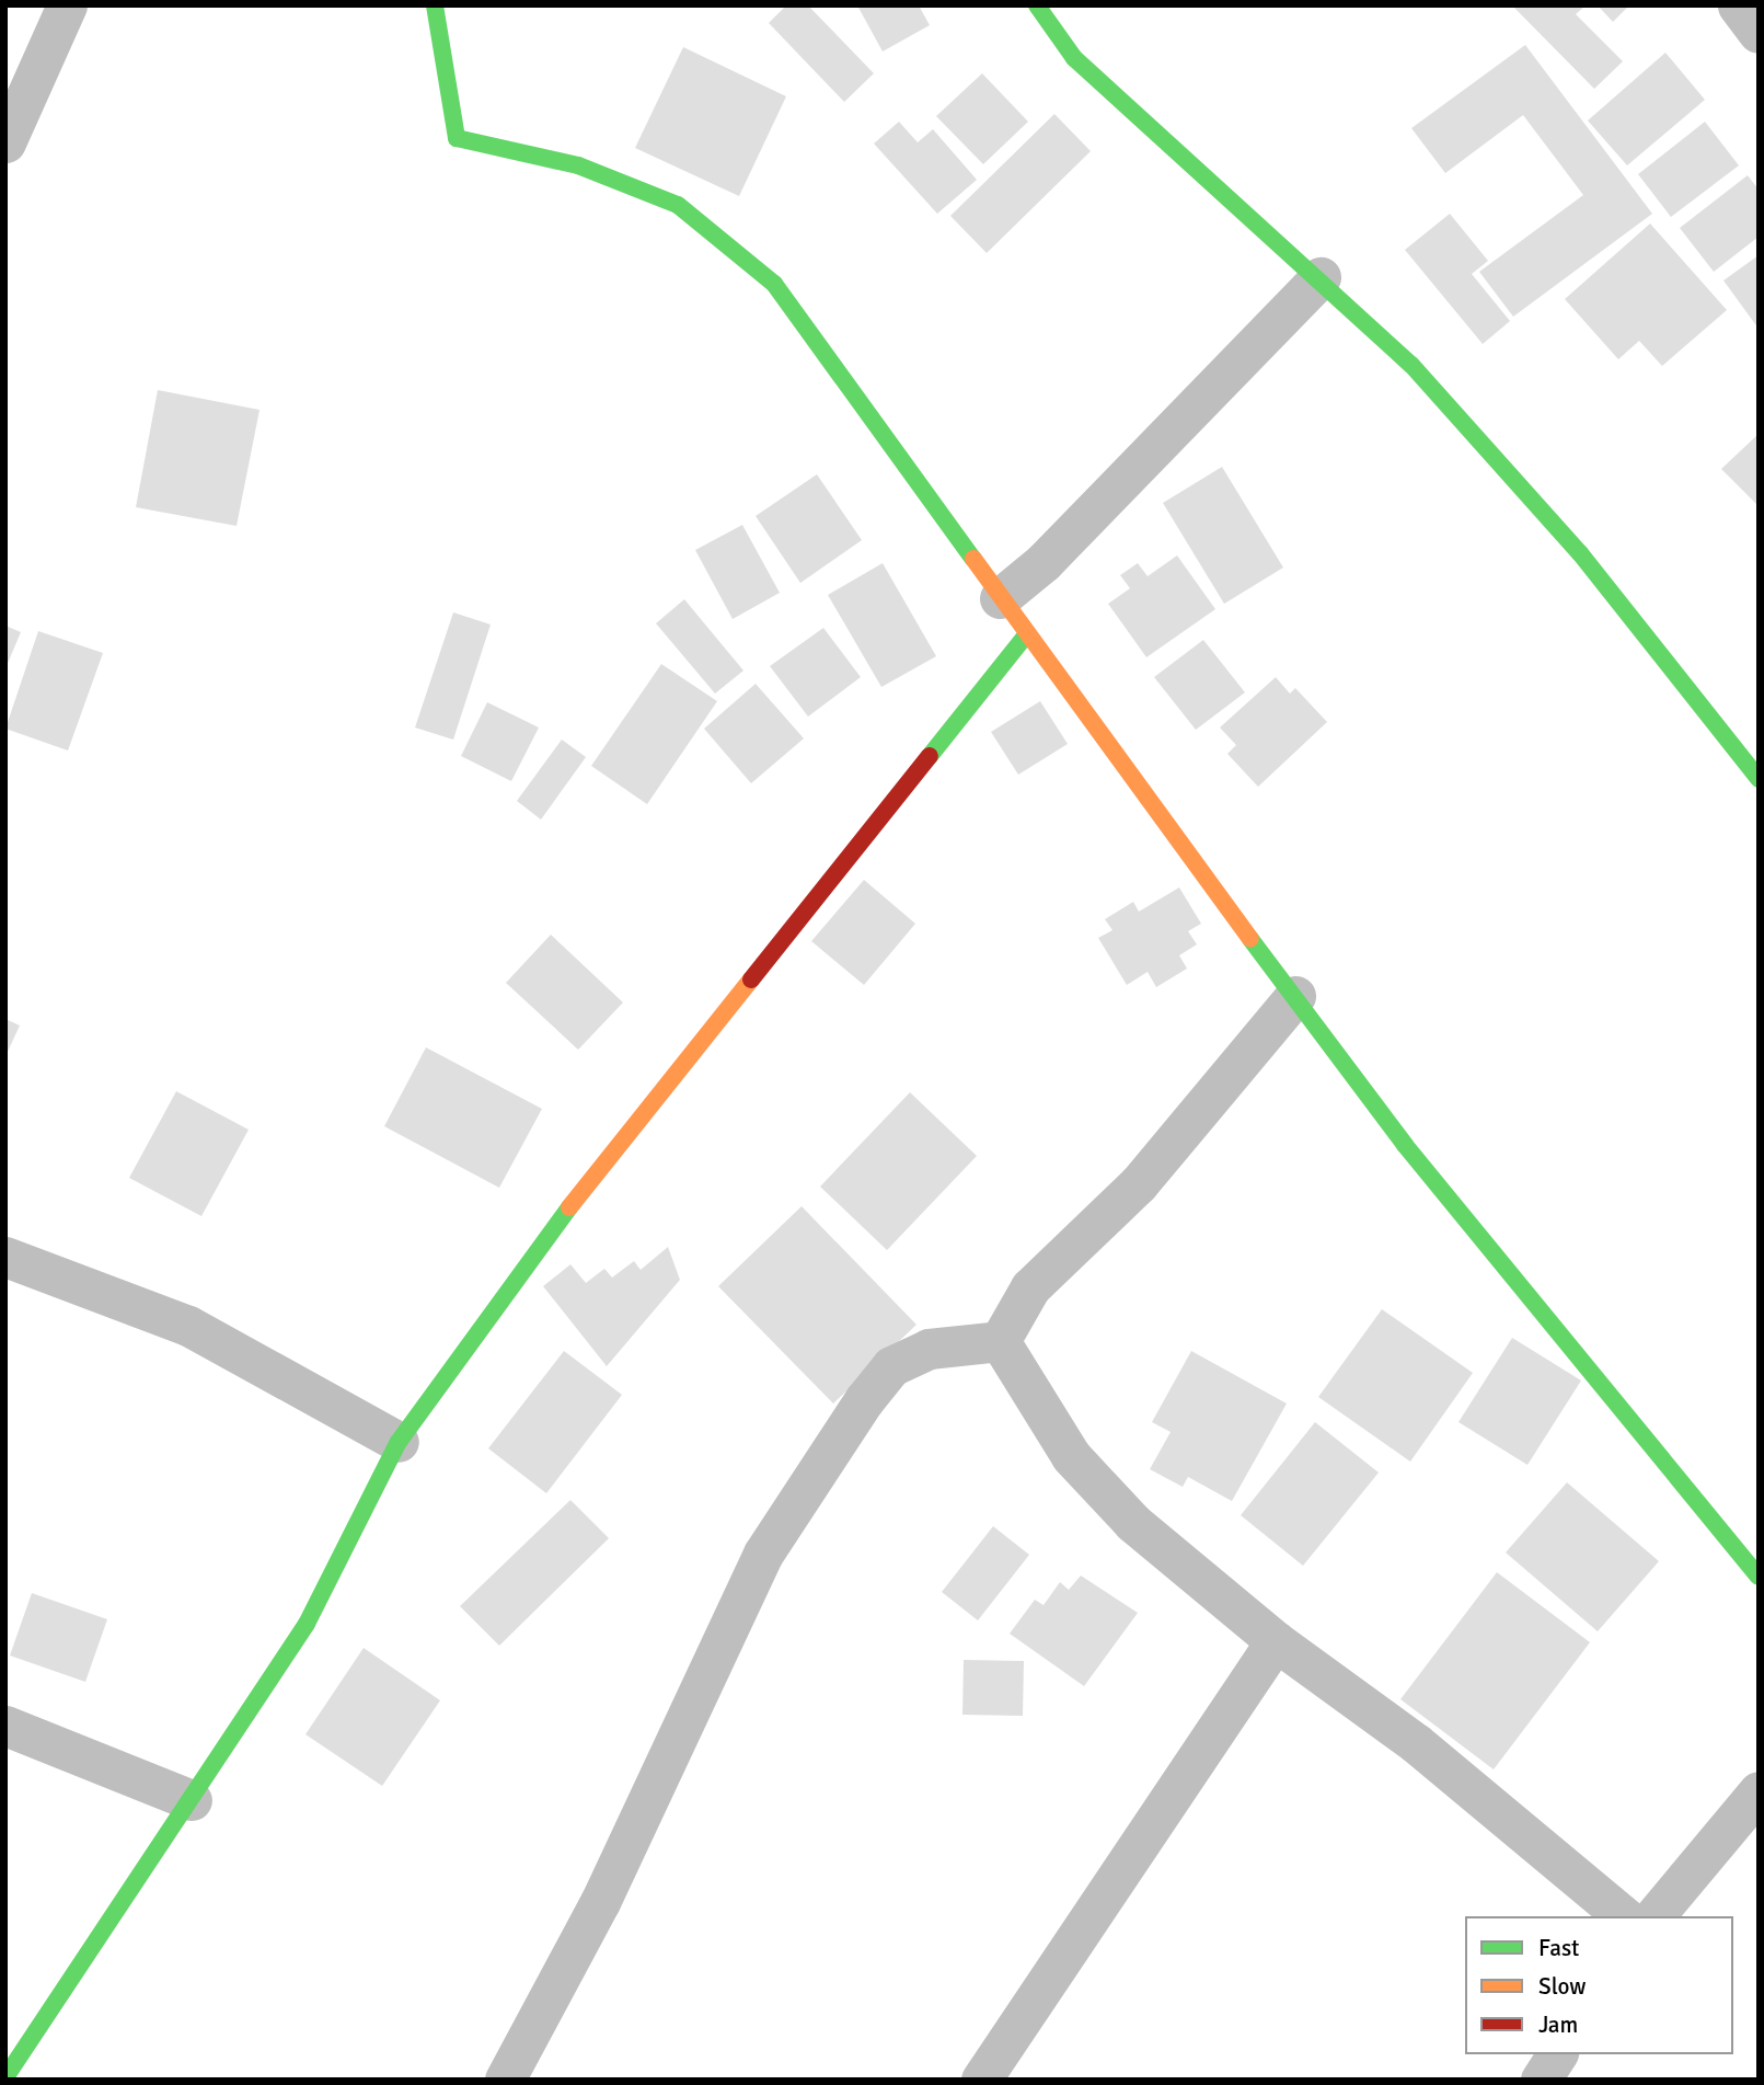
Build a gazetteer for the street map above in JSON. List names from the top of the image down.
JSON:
{
  "legend": ["Fast", "Slow", "Jam"]
}
